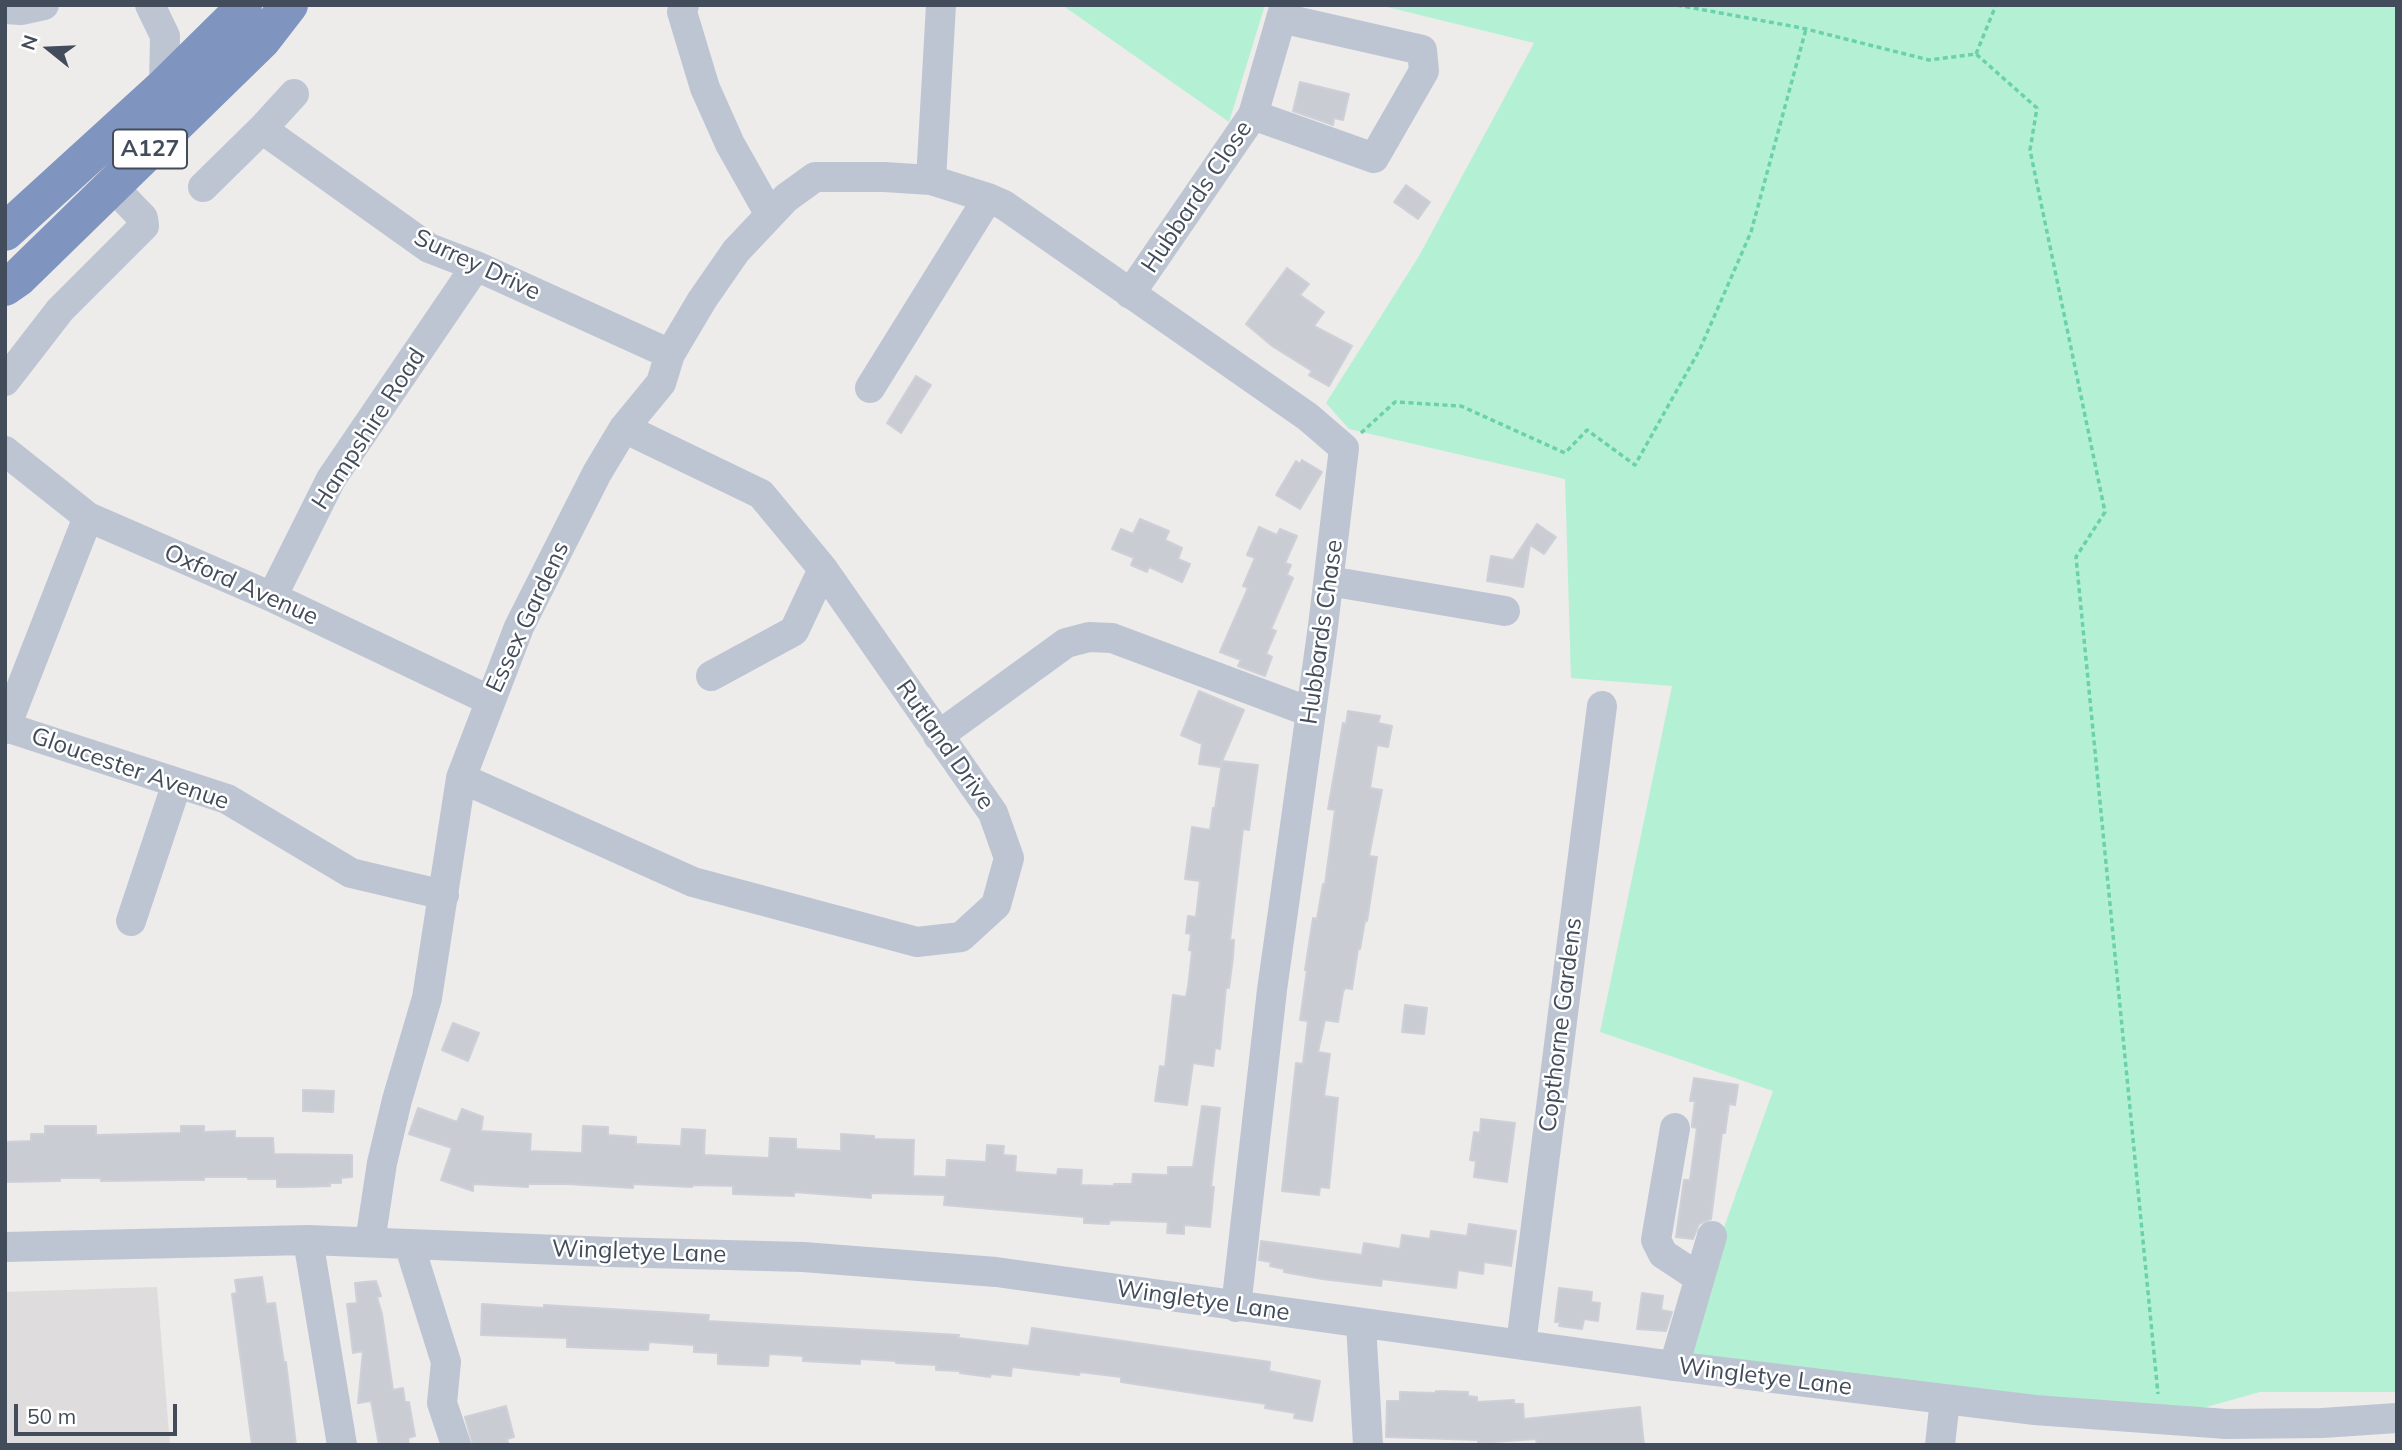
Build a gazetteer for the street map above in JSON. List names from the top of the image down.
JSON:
{
  "streets": {
    "highway": ["A127"],
    "street": [
      "Hubbards Close",
      "Surrey Drive",
      "Hampshire Road",
      "Oxford Avenue",
      "Essex Gardens",
      "Hubbards Chase",
      "Rutland Drive",
      "Gloucester Avenue",
      "Copthorne Gardens",
      "Wingletye Lane"
    ]
  },
  "crossings": [
    ["Surrey Drive", "Hampshire Road"],
    ["Surrey Drive", "Essex Gardens"],
    ["Hampshire Road", "Oxford Avenue"],
    ["Oxford Avenue", "Essex Gardens"],
    ["Essex Gardens", "Rutland Drive"],
    ["Essex Gardens", "Gloucester Avenue"],
    ["Essex Gardens", "Wingletye Lane"],
    ["Hubbards Chase", "Wingletye Lane"],
    ["Copthorne Gardens", "Wingletye Lane"]
  ],
  "scale_bar": "50 m",
  "north": "left"
}
